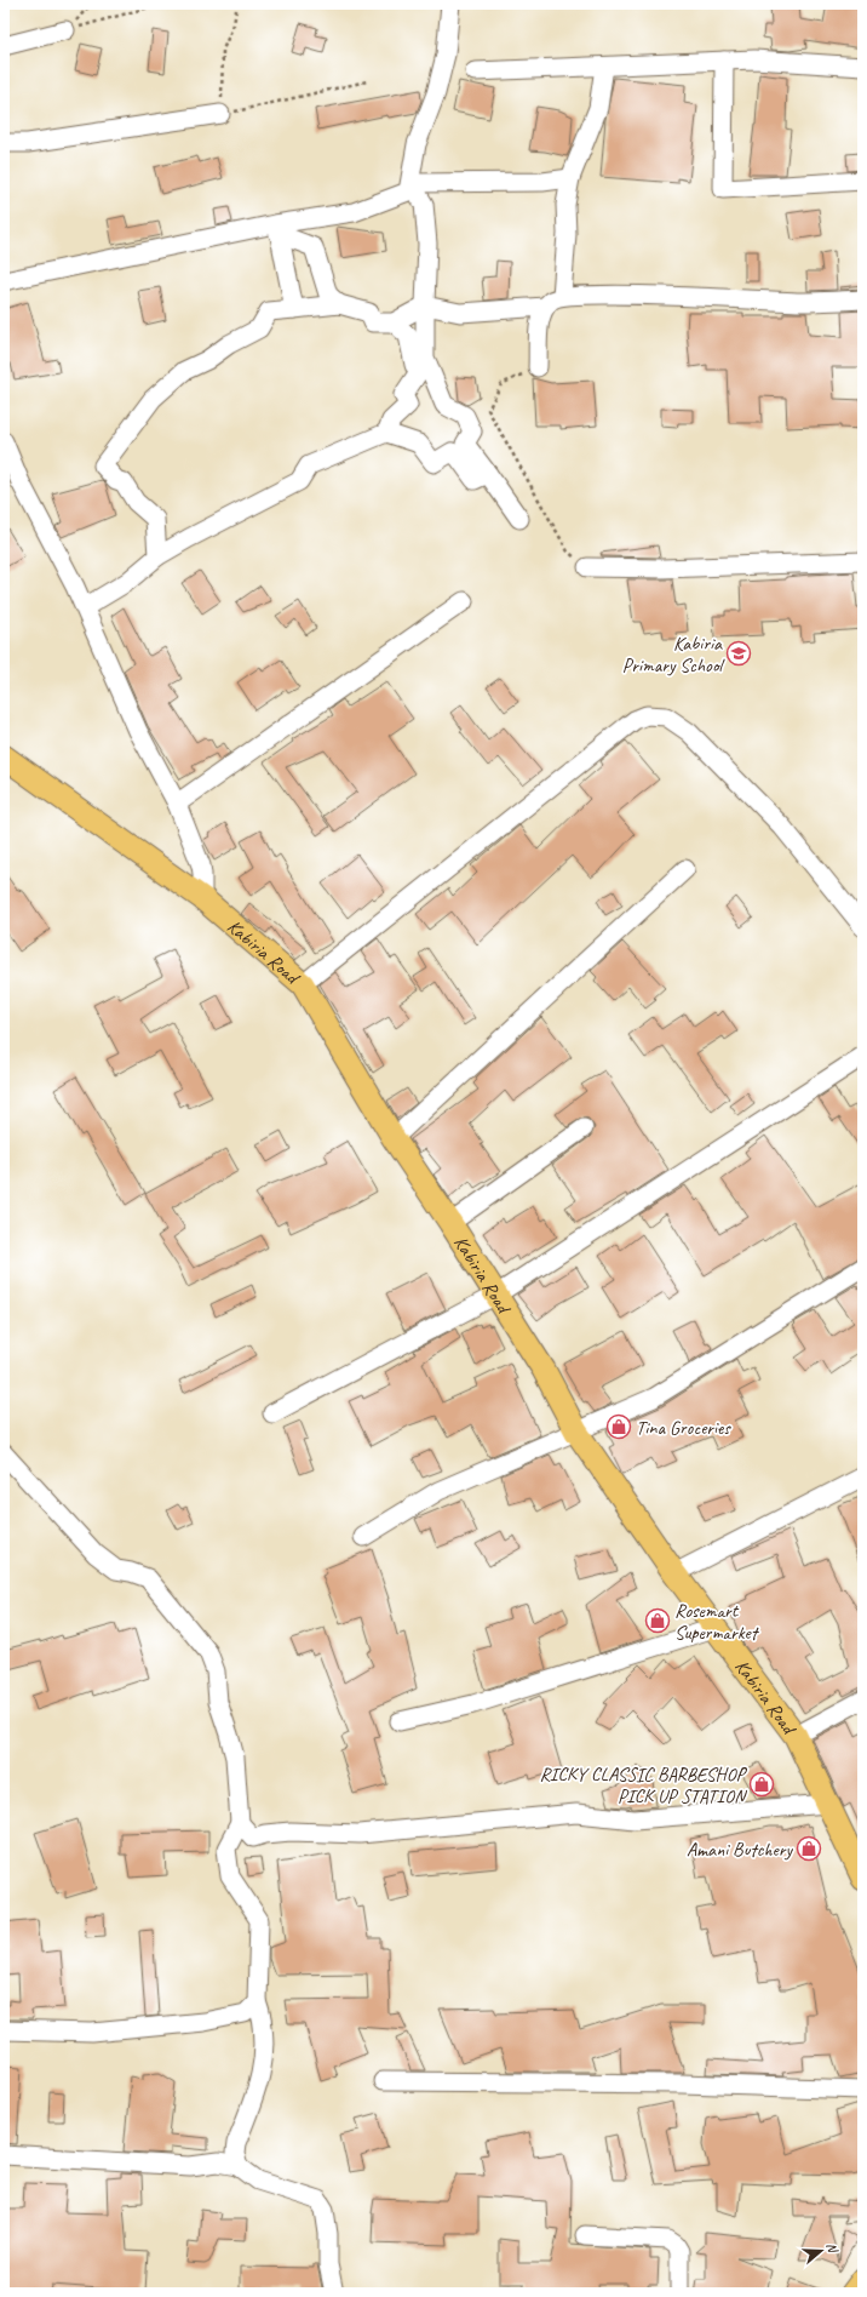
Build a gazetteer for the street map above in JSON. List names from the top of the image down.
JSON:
{
  "streets": {
    "main road": ["Kabiria Road"]
  },
  "places": {
    "school or university": ["Kabiria Primary School"],
    "shop": [
      "Tina Groceries",
      "Rosemart Supermarket",
      "RICKY CLASSIC BARBESHOP PICK UP STATION",
      "Amani Butchery"
    ]
  },
  "north": "right"
}
